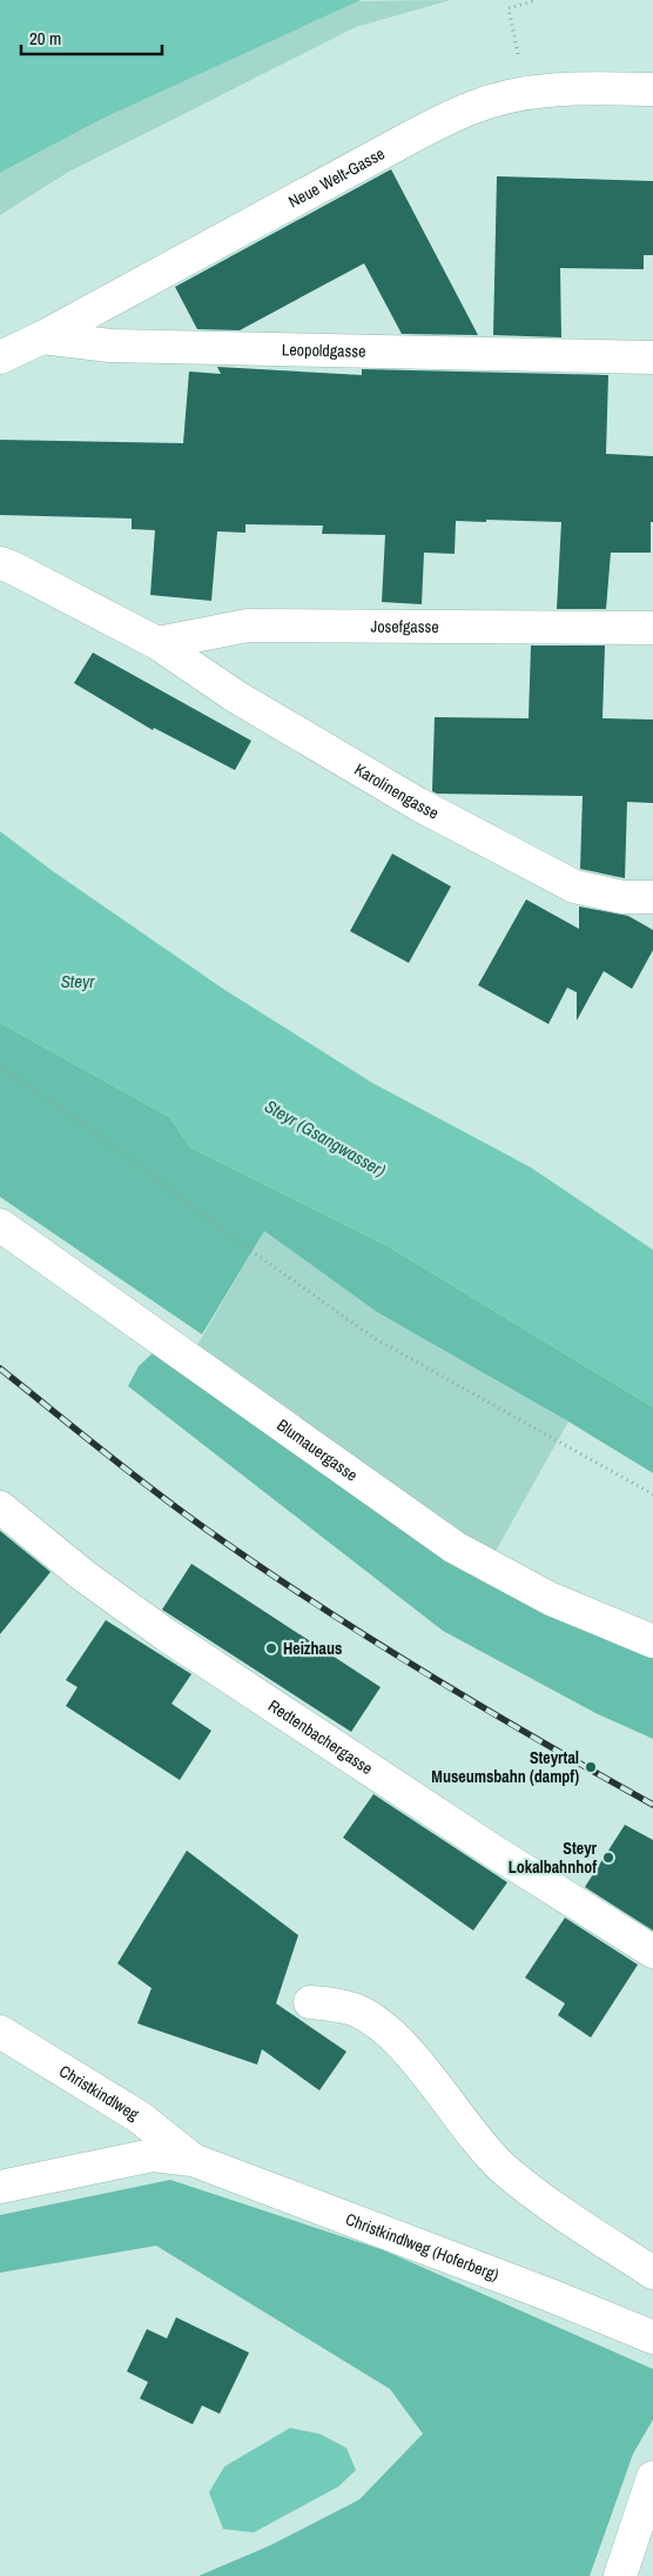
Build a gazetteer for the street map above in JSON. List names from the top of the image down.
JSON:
{
  "streets": {
    "street": [
      "Neue Welt-Gasse",
      "Leopoldgasse",
      "Josefgasse",
      "Karolinengasse",
      "Blumauergasse",
      "Redtenbachergasse",
      "Christkindlweg",
      "Christkindlweg (Hoferberg)"
    ]
  },
  "crossings": [
    ["Neue Welt-Gasse", "Leopoldgasse"],
    ["Josefgasse", "Karolinengasse"],
    ["Christkindlweg", "Christkindlweg (Hoferberg)"]
  ],
  "water": ["Steyr", "Steyr (Gsangwasser)"],
  "places": ["Heizhaus", "Steyrtal Museumsbahn (dampf)", "Steyr Lokalbahnhof"],
  "scale_bar": "20 m"
}
